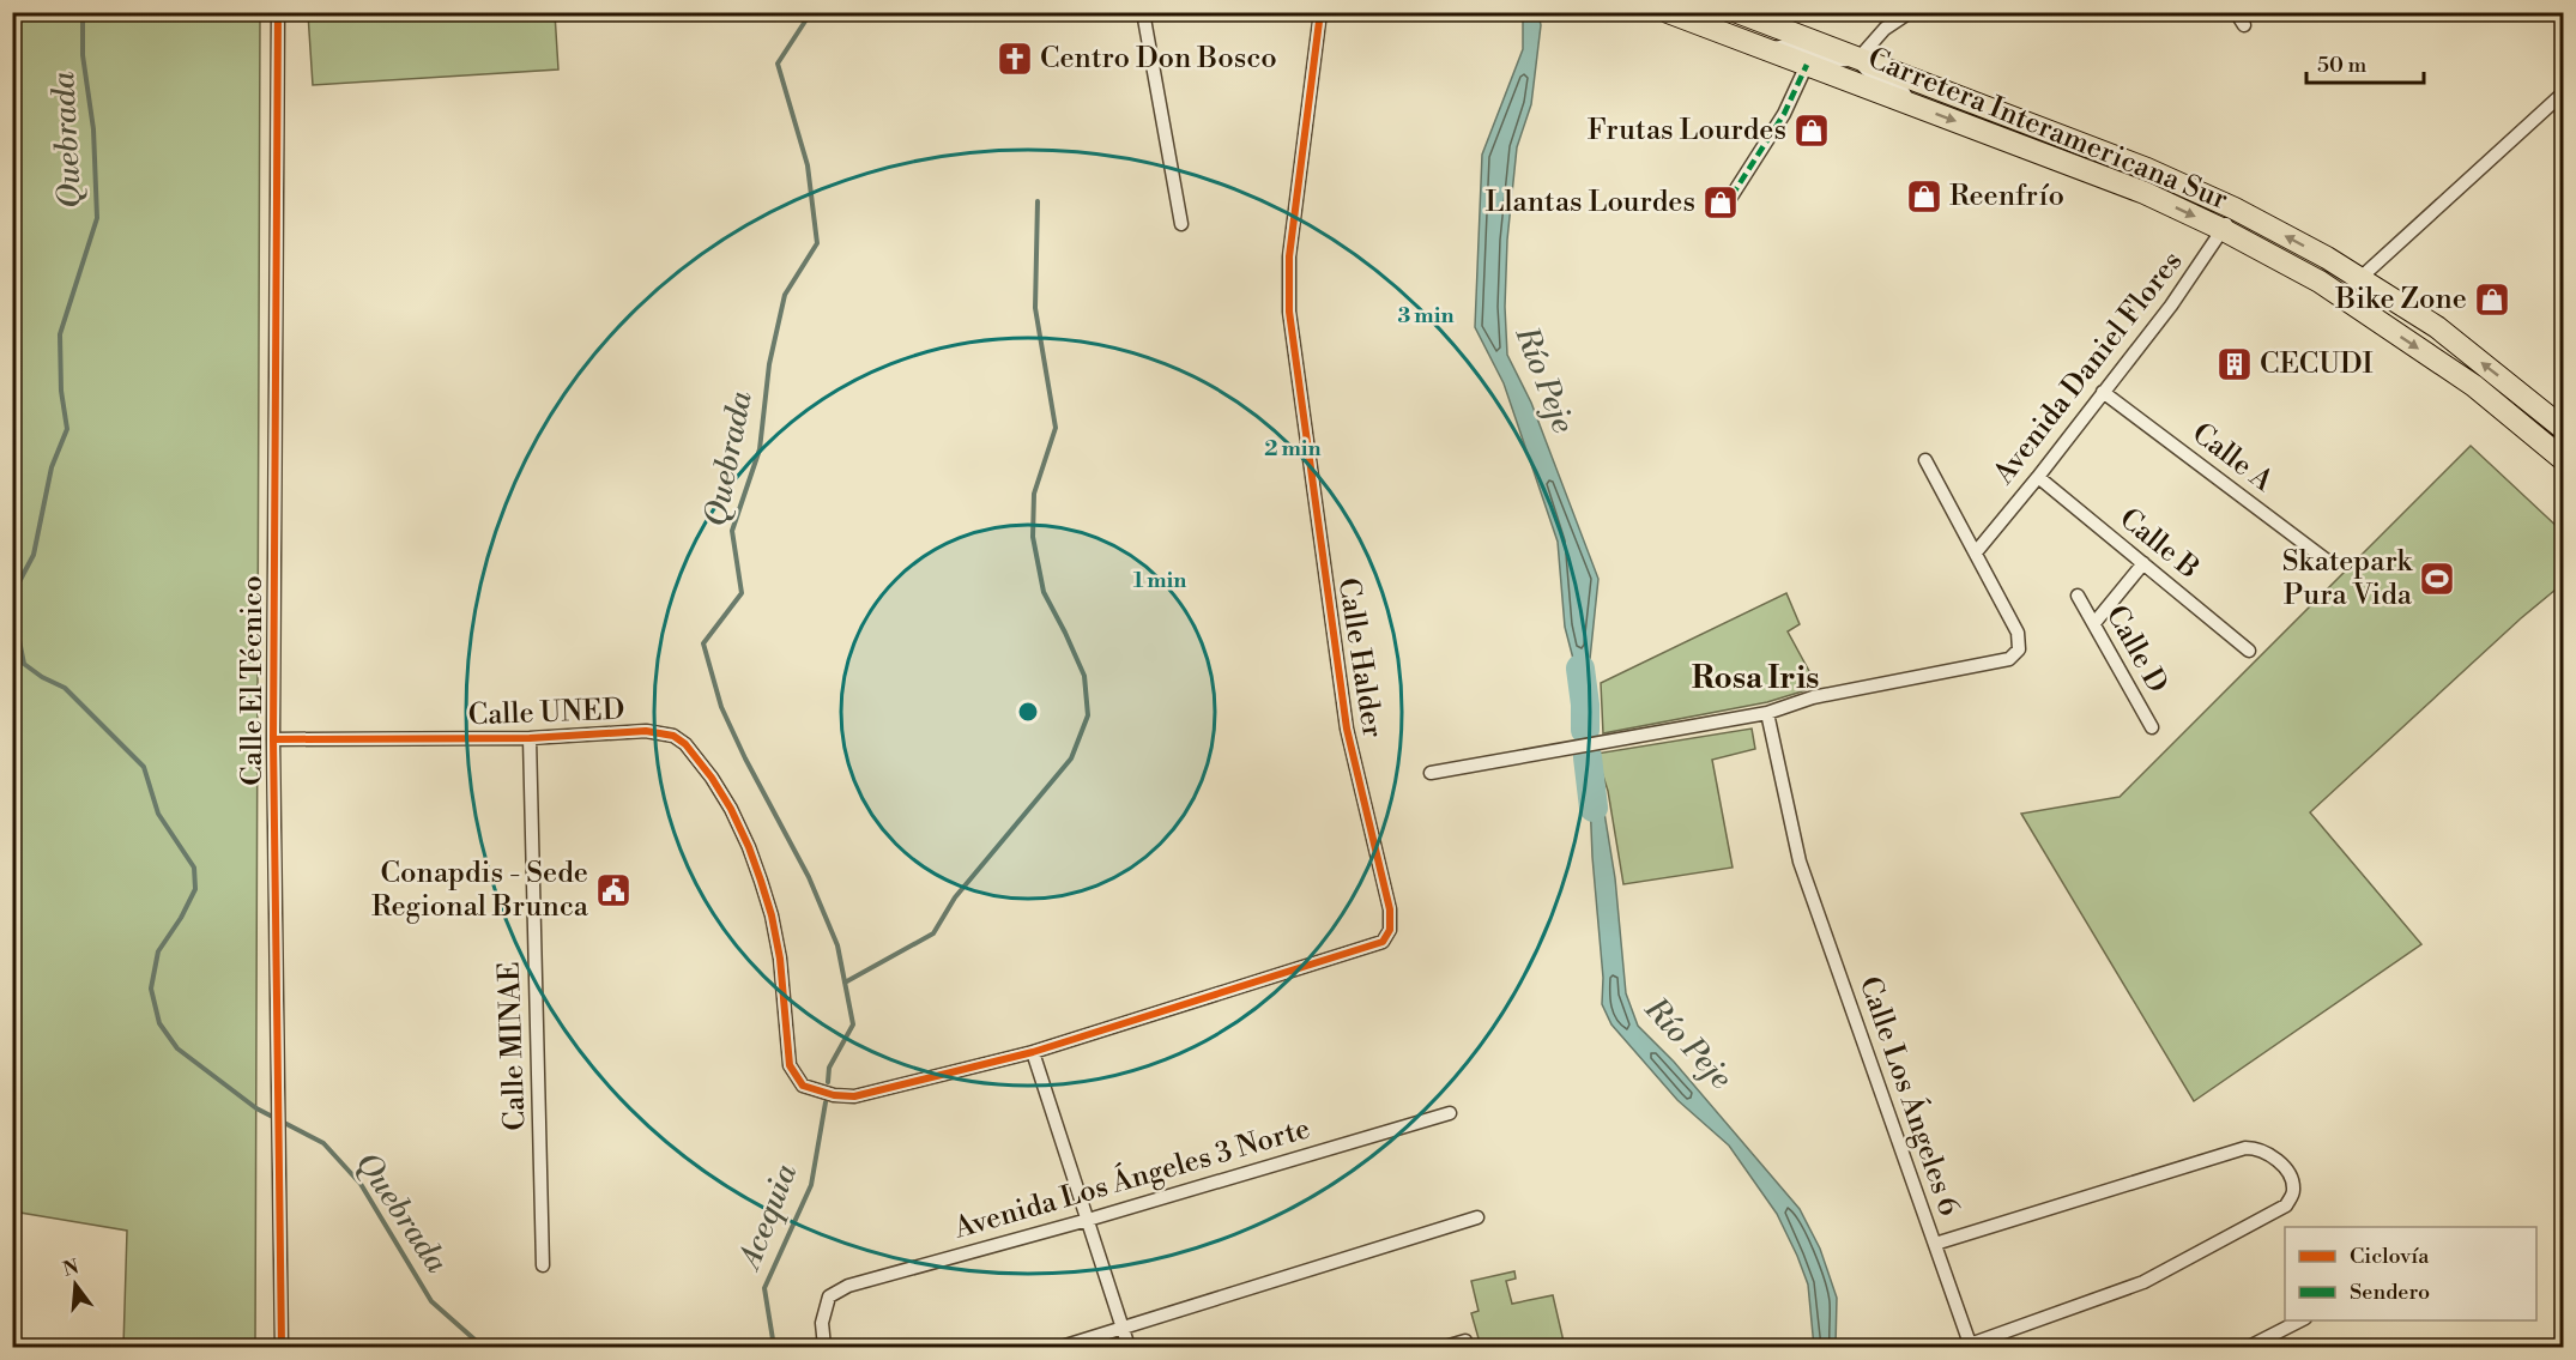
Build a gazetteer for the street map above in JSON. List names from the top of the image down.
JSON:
{
  "streets": {
    "highway": ["Carretera Interamericana Sur"],
    "street": [
      "Avenida Daniel Flores",
      "Calle A",
      "Calle B",
      "Calle D",
      "Calle Halder",
      "Calle El Técnico",
      "Calle UNED",
      "Calle MINAE",
      "Calle Los Ángeles 6",
      "Avenida Los Ángeles 3 Norte"
    ]
  },
  "crossings": [
    ["Carretera Interamericana Sur", "Avenida Daniel Flores"],
    ["Avenida Daniel Flores", "Calle A"],
    ["Avenida Daniel Flores", "Calle B"],
    ["Calle Halder", "Calle UNED"],
    ["Calle El Técnico", "Calle UNED"],
    ["Calle UNED", "Calle MINAE"]
  ],
  "districts": ["Rosa Iris"],
  "water": ["Quebrada", "Río Peje", "Acequia"],
  "places": {
    "church": ["Centro Don Bosco"],
    "shop": [
      "Frutas Lourdes",
      "Reenfrío",
      "Llantas Lourdes",
      "Bike Zone"
    ],
    "building": ["CECUDI"],
    "sports": ["Skatepark Pura Vida"],
    "public building": ["Conapdis - Sede Regional Brunca"]
  },
  "legend": ["Ciclovía", "Sendero"],
  "scale_bar": "50 m",
  "north": "top",
  "rings": ["3 min", "2 min", "1 min"]
}
